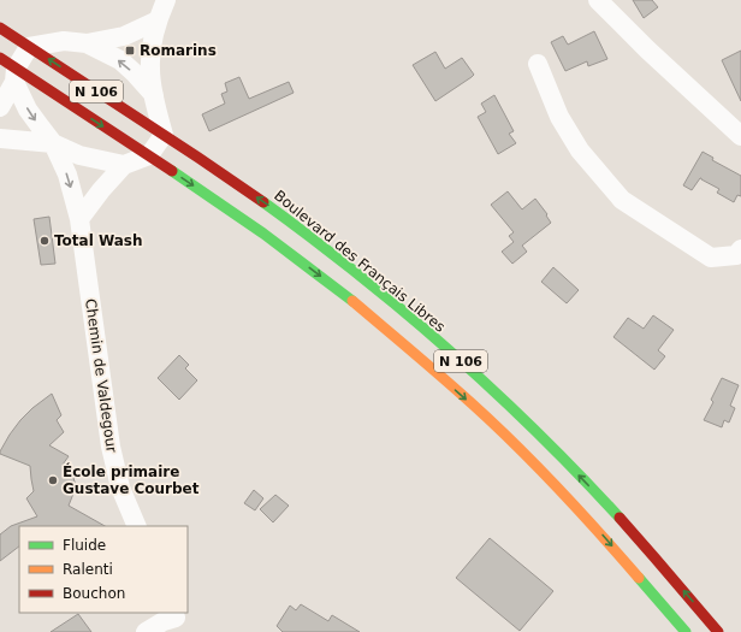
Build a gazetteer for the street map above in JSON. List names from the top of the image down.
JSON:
{
  "streets": {
    "main road": ["N 106", "Boulevard des Français Libres"],
    "street": ["Chemin de Valdegour"]
  },
  "crossings": [
    ["N 106", "Chemin de Valdegour"]
  ],
  "places": {
    "transit": ["Romarins"],
    "other": ["Total Wash", "École primaire Gustave Courbet"]
  },
  "legend": ["Fluide", "Ralenti", "Bouchon"]
}
